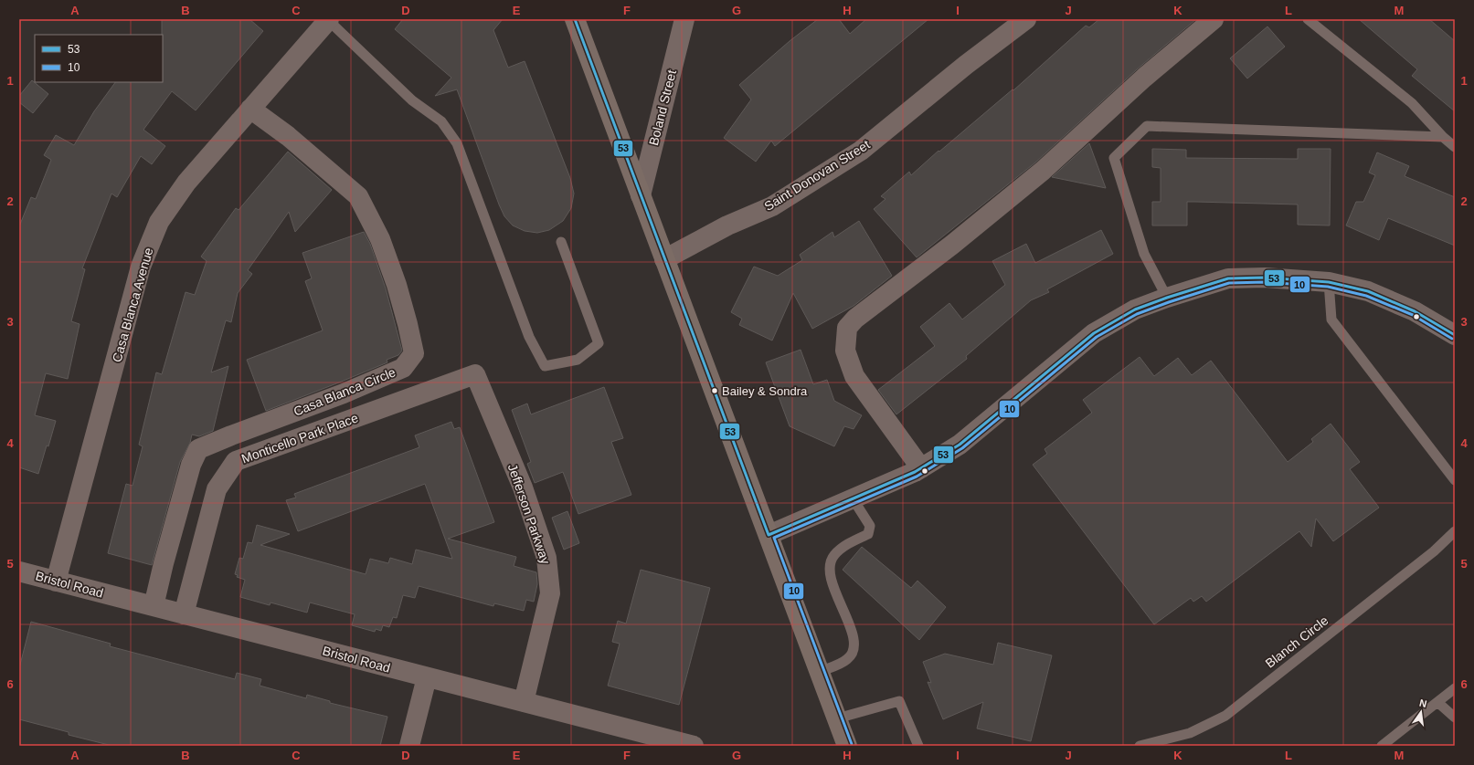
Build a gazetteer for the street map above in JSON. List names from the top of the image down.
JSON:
{
  "streets": {
    "street": [
      "Boland Street",
      "Saint Donovan Street",
      "Casa Blanca Avenue",
      "Casa Blanca Circle",
      "Monticello Park Place",
      "Jefferson Parkway",
      "Bristol Road"
    ],
    "lane": ["Blanch Circle"]
  },
  "crossings": [
    ["Casa Blanca Avenue", "Casa Blanca Circle"],
    ["Casa Blanca Avenue", "Bristol Road"],
    ["Casa Blanca Circle", "Bristol Road"],
    ["Monticello Park Place", "Jefferson Parkway"],
    ["Monticello Park Place", "Bristol Road"],
    ["Jefferson Parkway", "Bristol Road"]
  ],
  "places": ["Bailey & Sondra"],
  "lines": ["transit line 53", "transit line 10"],
  "legend": ["53", "10"],
  "north": "top",
  "grid": {
    "columns": [
      "A",
      "B",
      "C",
      "D",
      "E",
      "F",
      "G",
      "H",
      "I",
      "J",
      "K",
      "L",
      "M"
    ],
    "rows": [
      "1",
      "2",
      "3",
      "4",
      "5",
      "6"
    ]
  }
}
